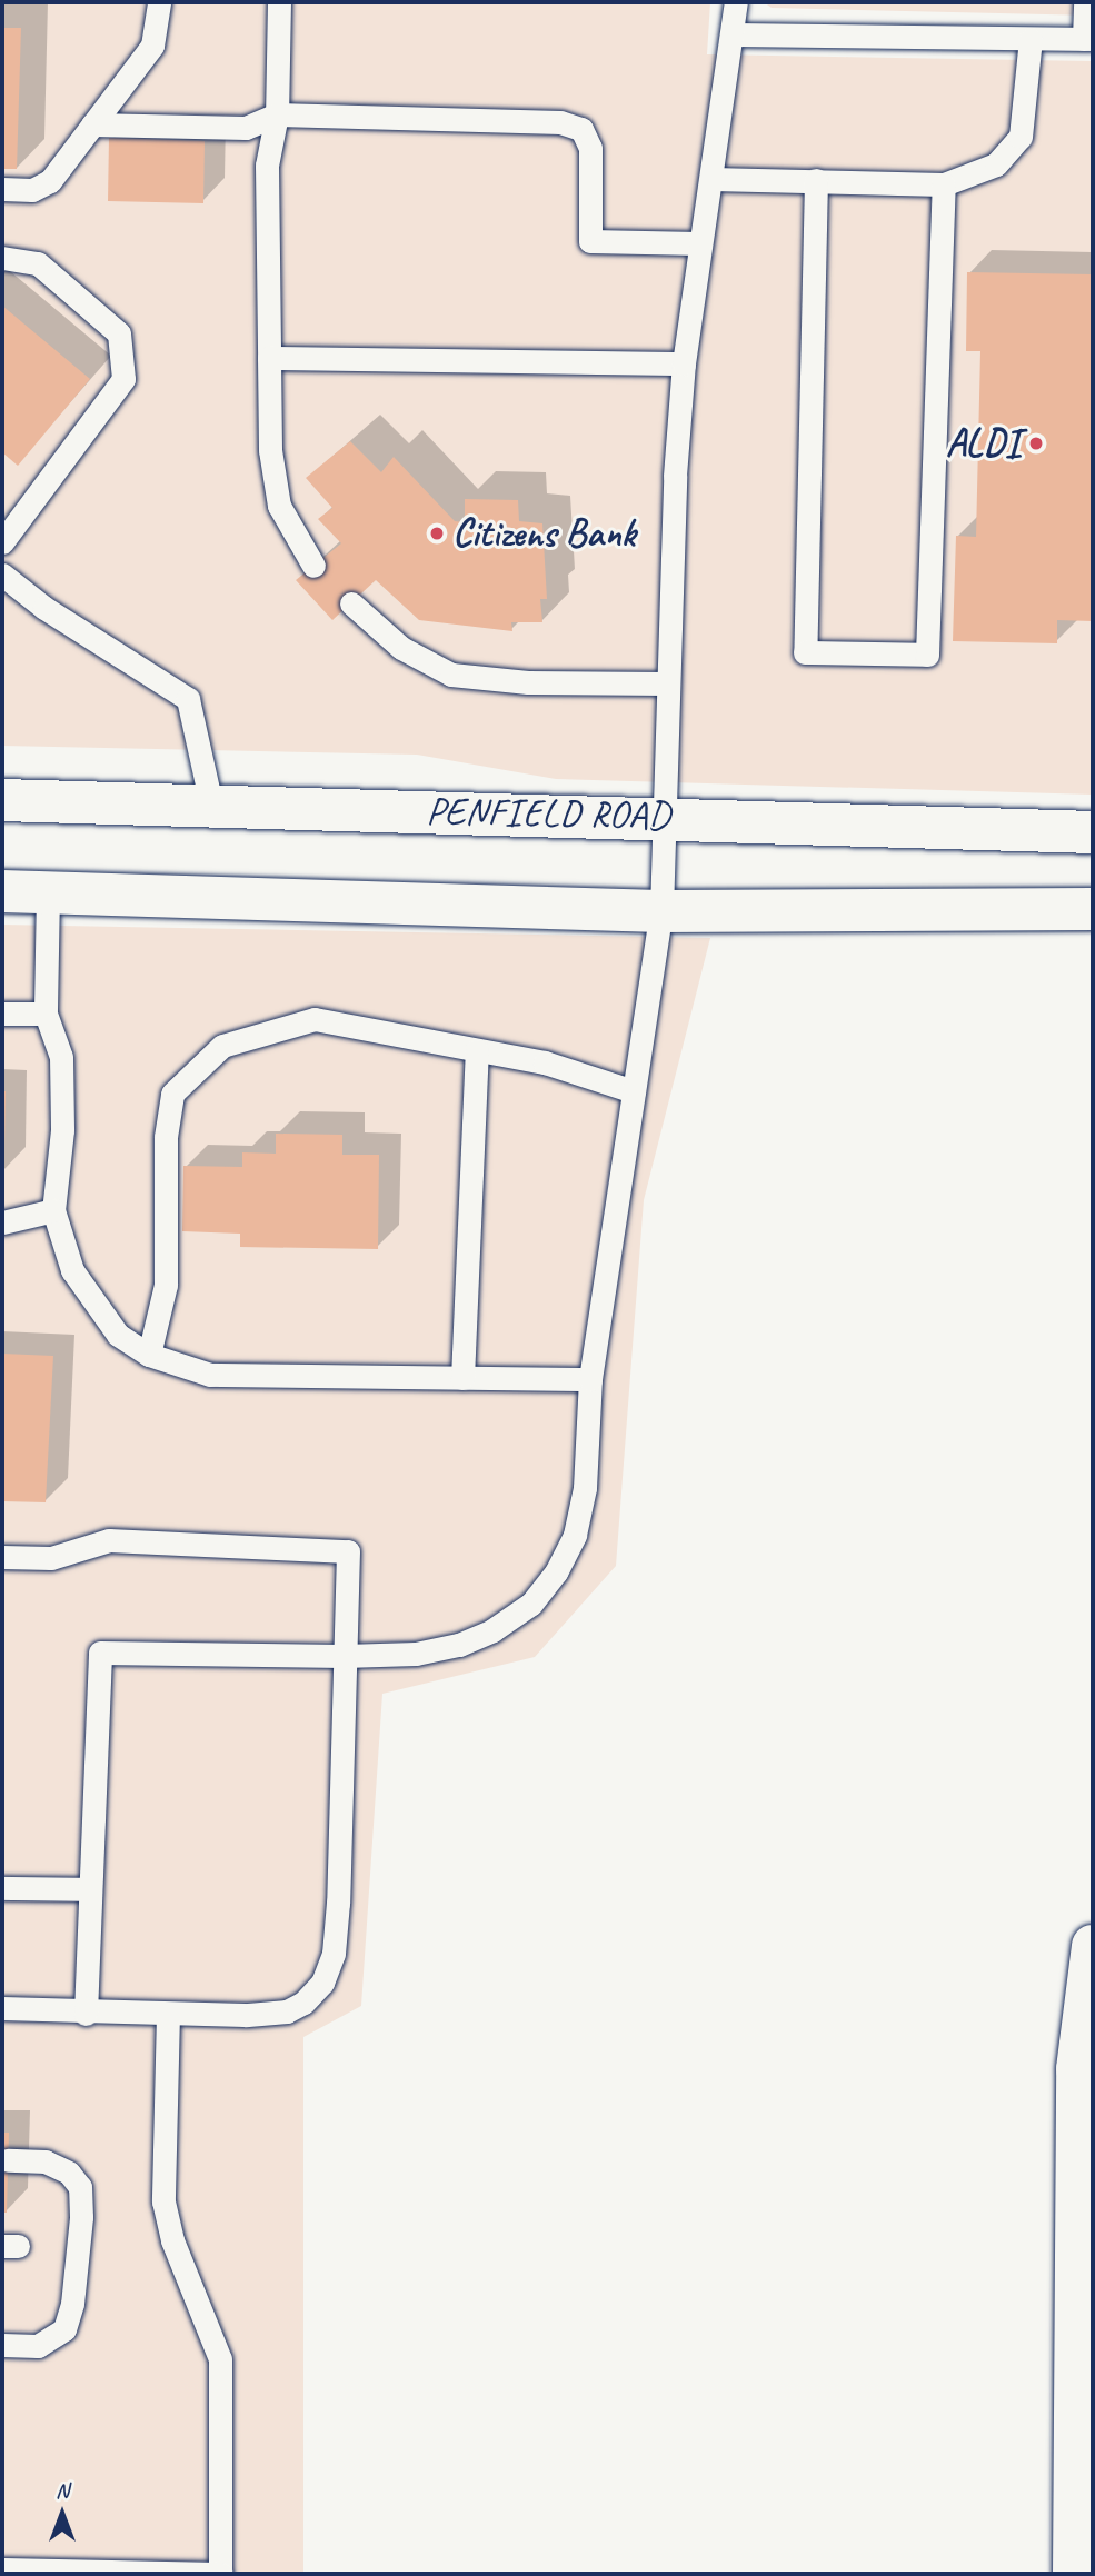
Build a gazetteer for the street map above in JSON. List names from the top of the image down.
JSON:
{
  "streets": {
    "main road": ["PENFIELD ROAD"]
  },
  "places": ["ALDI", "Citizens Bank"],
  "north": "top"
}
